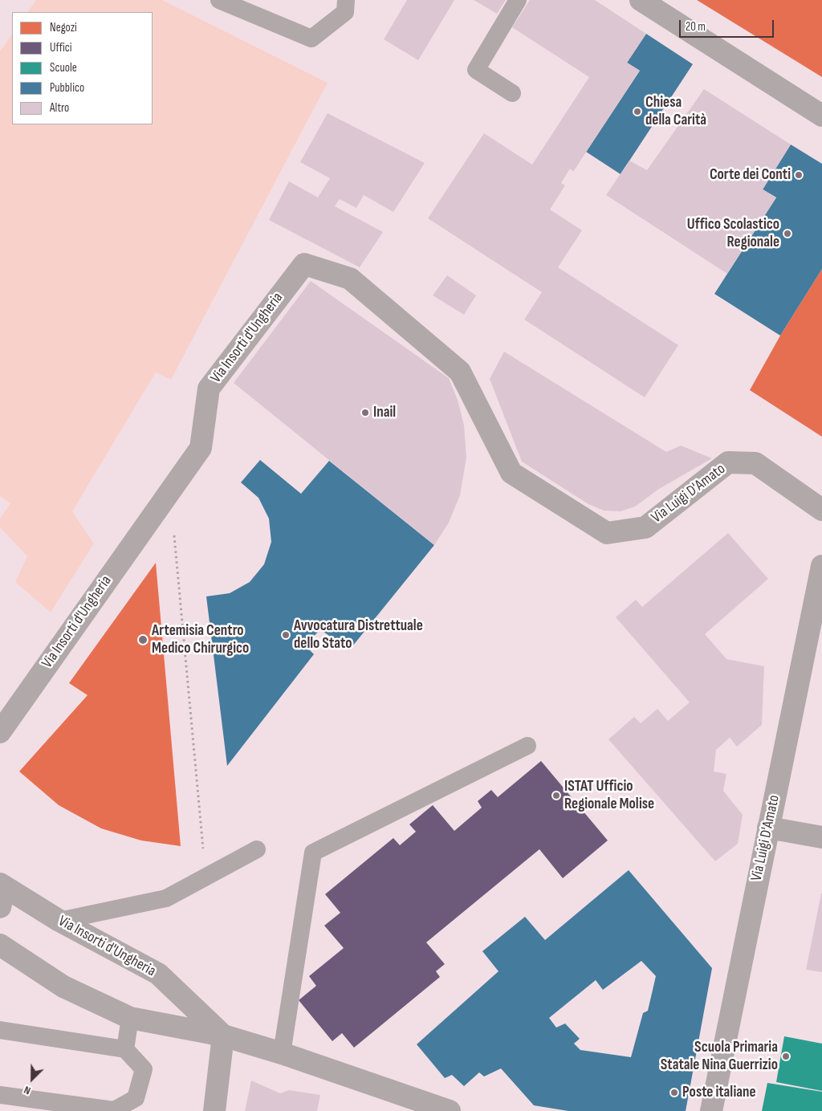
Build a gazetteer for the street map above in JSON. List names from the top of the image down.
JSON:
{
  "streets": {
    "street": ["Via Insorti d'Ungheria", "Via Luigi D'Amato"]
  },
  "crossings": [
    ["Via Insorti d'Ungheria", "Via Luigi D'Amato"]
  ],
  "places": [
    "Chiesa della Carità",
    "Corte dei Conti",
    "Uffico Scolastico Regionale",
    "Inail",
    "Avvocatura Distrettuale dello Stato",
    "Artemisia Centro Medico Chirurgico",
    "ISTAT Ufficio Regionale Molise",
    "Scuola Primaria Statale Nina Guerrizio",
    "Poste italiane"
  ],
  "legend": [
    "Negozi",
    "Uffici",
    "Scuole",
    "Pubblico",
    "Altro"
  ],
  "scale_bar": "20 m",
  "north": "bottom left"
}
